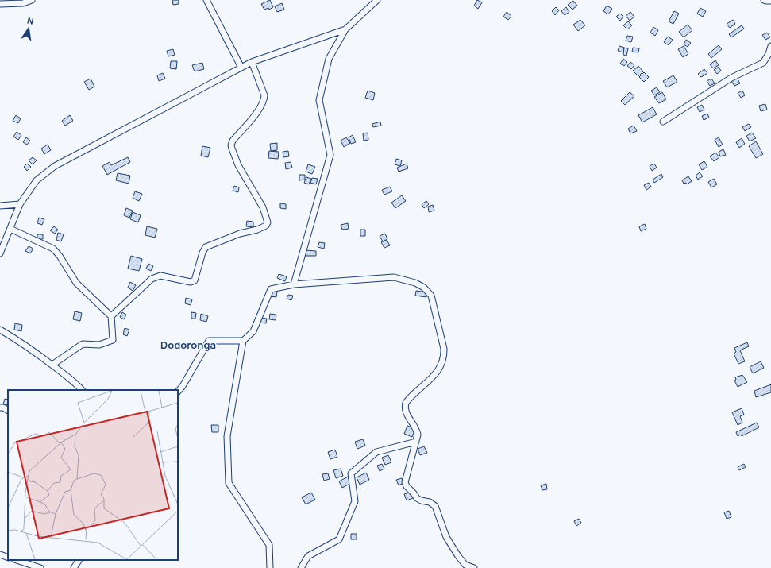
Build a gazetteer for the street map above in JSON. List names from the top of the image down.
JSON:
{
  "districts": ["Dodoronga"],
  "north": "top"
}
